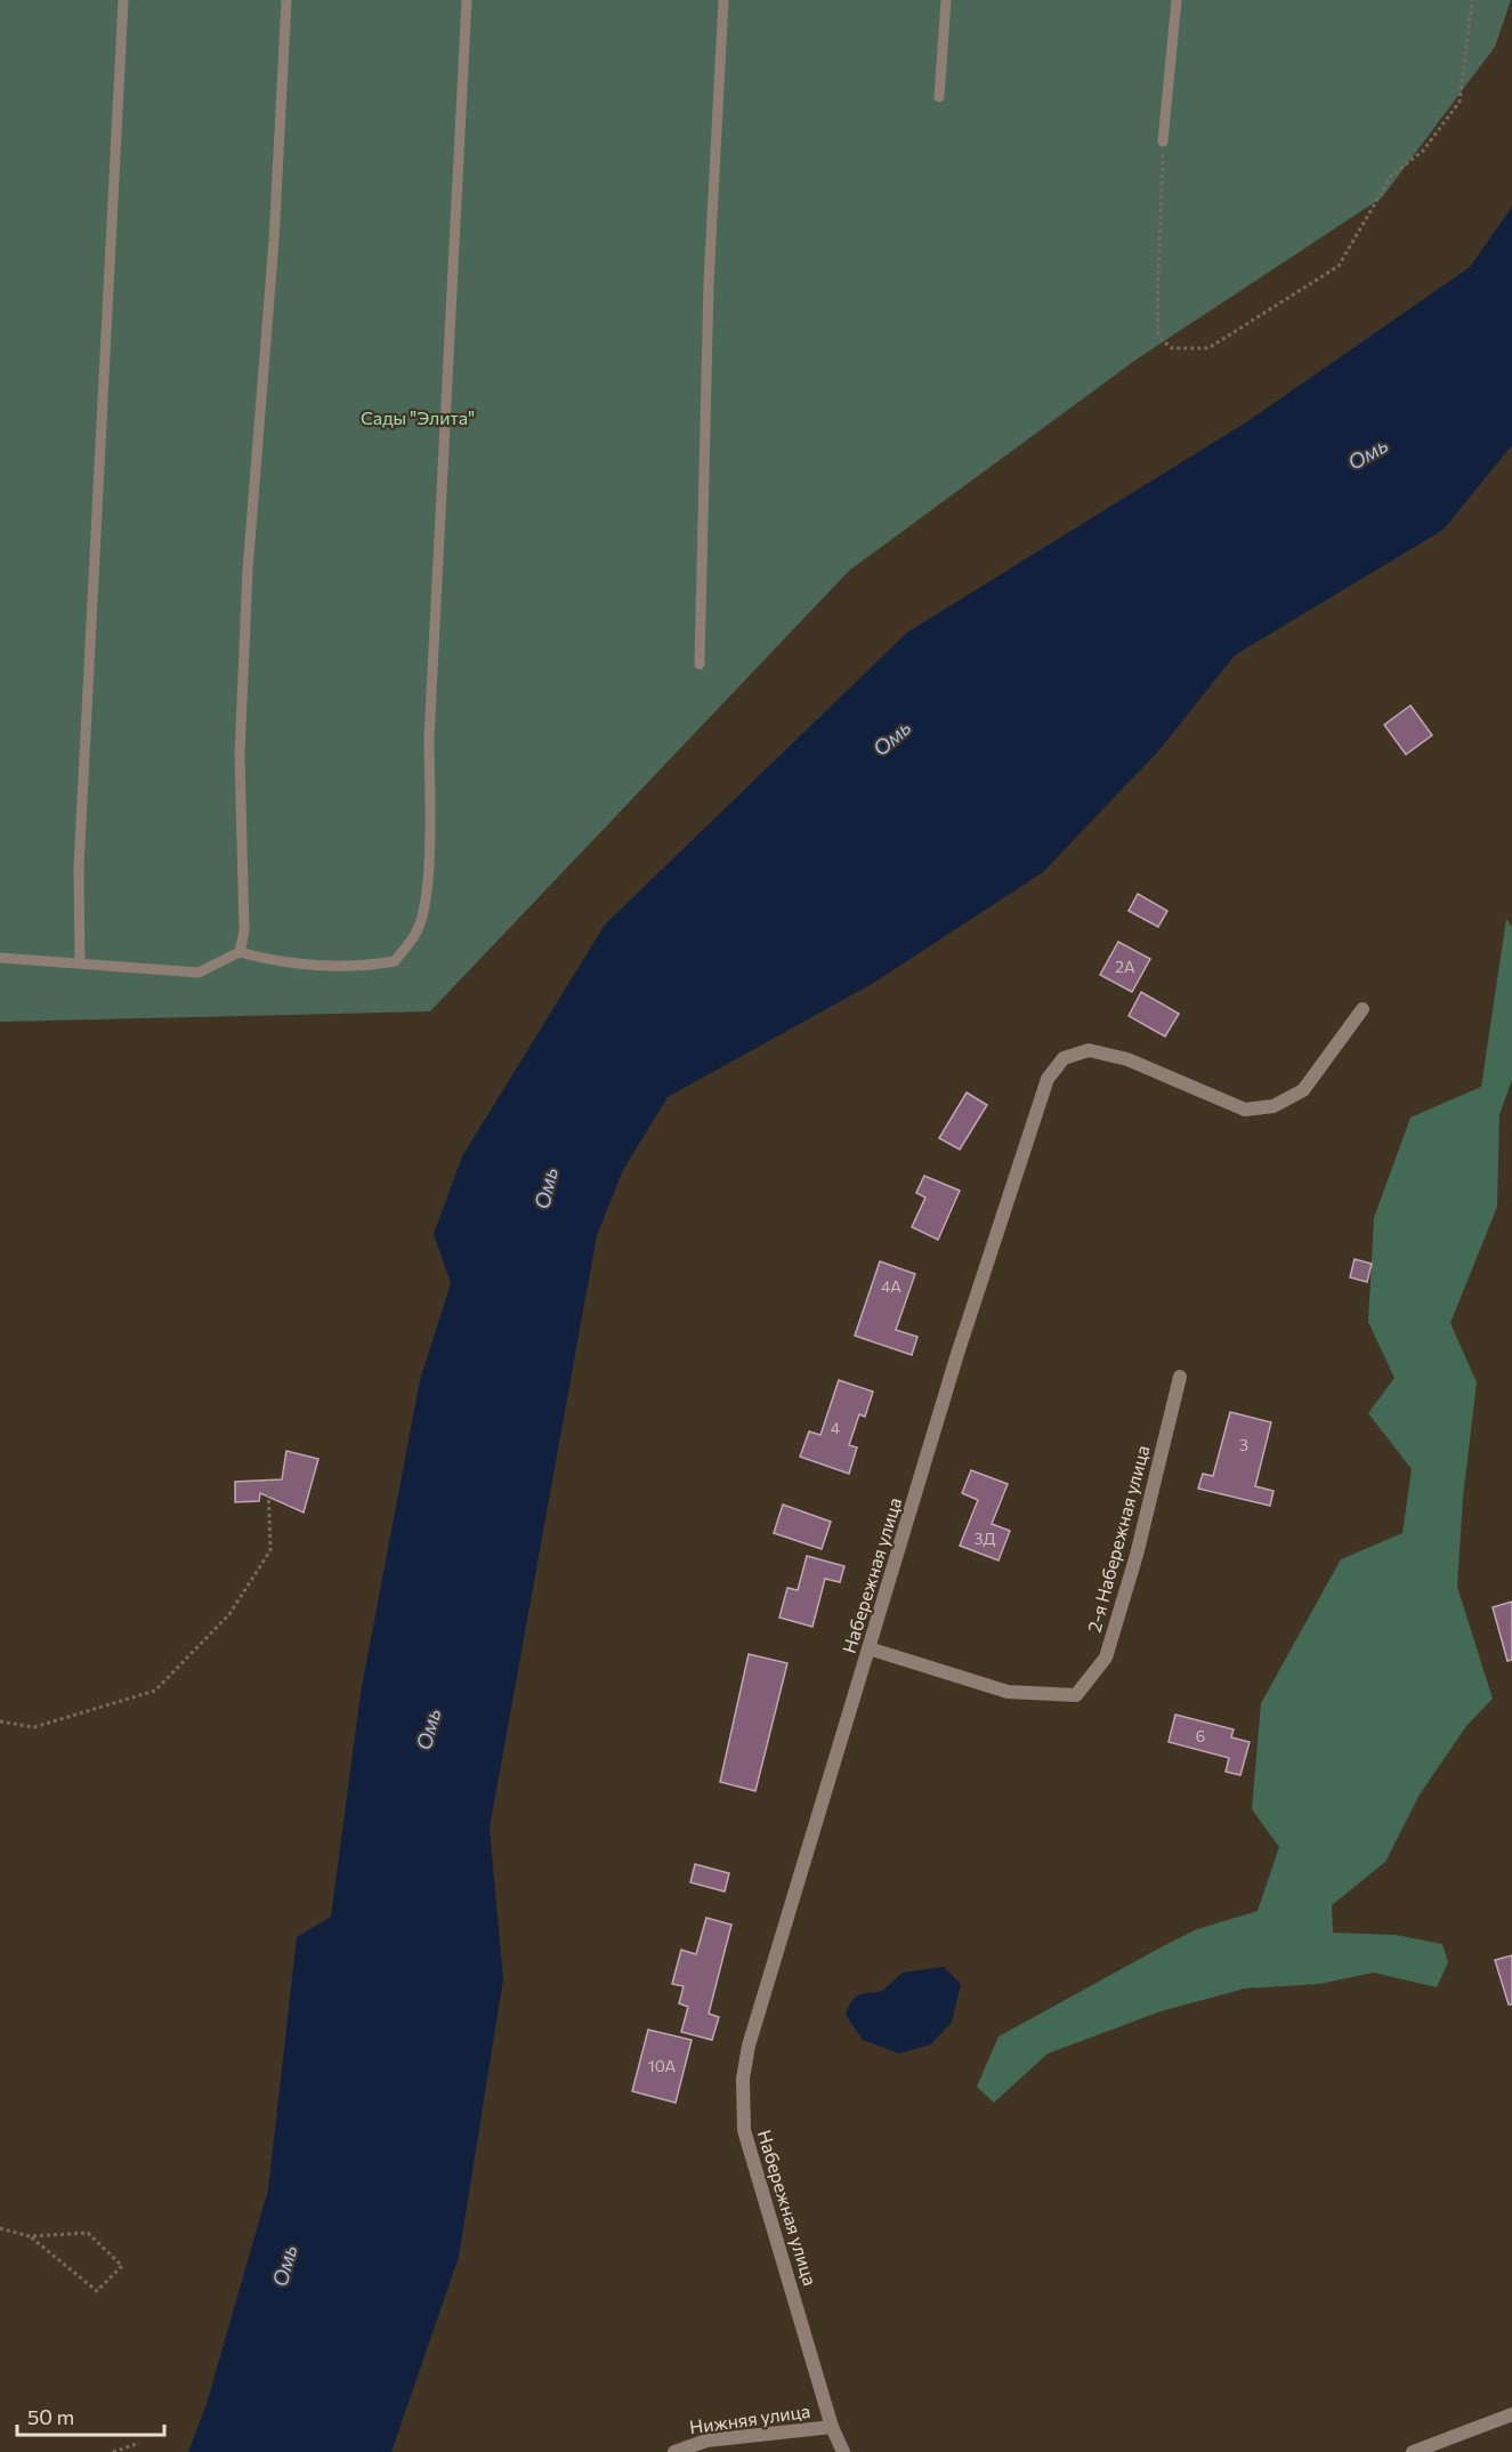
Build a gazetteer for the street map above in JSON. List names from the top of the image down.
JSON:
{
  "streets": {
    "street": ["2-я Набережная улица", "Набережная улица", "Нижняя улица"]
  },
  "crossings": [
    ["2-я Набережная улица", "Набережная улица"],
    ["Набережная улица", "Нижняя улица"]
  ],
  "water": ["Омь"],
  "parks": ["Сады \"Элита\""],
  "house_numbers": [
    "2А",
    "4А",
    "4",
    "3",
    "3Д",
    "6",
    "10А"
  ],
  "scale_bar": "50 m"
}
